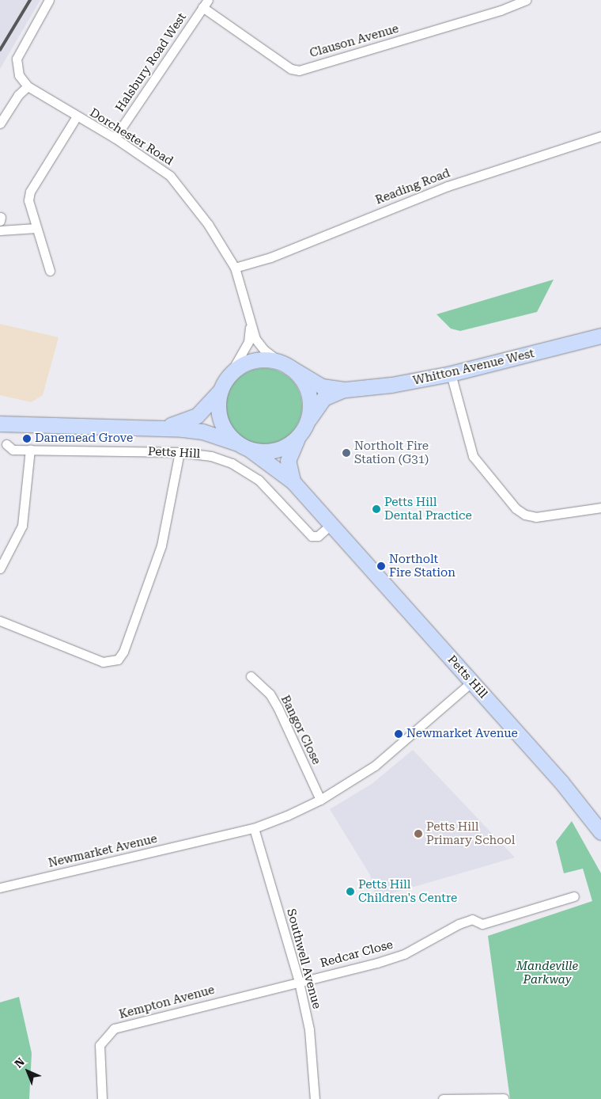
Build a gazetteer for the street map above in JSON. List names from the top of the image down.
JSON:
{
  "streets": {
    "main road": ["Whitton Avenue West", "Petts Hill"],
    "street": [
      "Clauson Avenue",
      "Halsbury Road West",
      "Dorchester Road",
      "Reading Road",
      "Bangor Close",
      "Newmarket Avenue",
      "Redcar Close",
      "Southwell Avenue",
      "Kempton Avenue"
    ]
  },
  "crossings": [
    ["Clauson Avenue", "Halsbury Road West"],
    ["Halsbury Road West", "Dorchester Road"],
    ["Dorchester Road", "Reading Road"],
    ["Dorchester Road", "Whitton Avenue West"],
    ["Dorchester Road", "Petts Hill"],
    ["Whitton Avenue West", "Petts Hill"],
    ["Petts Hill", "Newmarket Avenue"],
    ["Bangor Close", "Newmarket Avenue"],
    ["Newmarket Avenue", "Southwell Avenue"],
    ["Redcar Close", "Southwell Avenue"],
    ["Redcar Close", "Kempton Avenue"],
    ["Southwell Avenue", "Kempton Avenue"]
  ],
  "parks": ["Mandeville Parkway"],
  "places": [
    "Danemead Grove",
    "Northolt Fire Station (G31)",
    "Petts Hill Dental Practice",
    "Northolt Fire Station",
    "Newmarket Avenue",
    "Petts Hill Primary School",
    "Petts Hill Children's Centre"
  ],
  "north": "top left"
}
